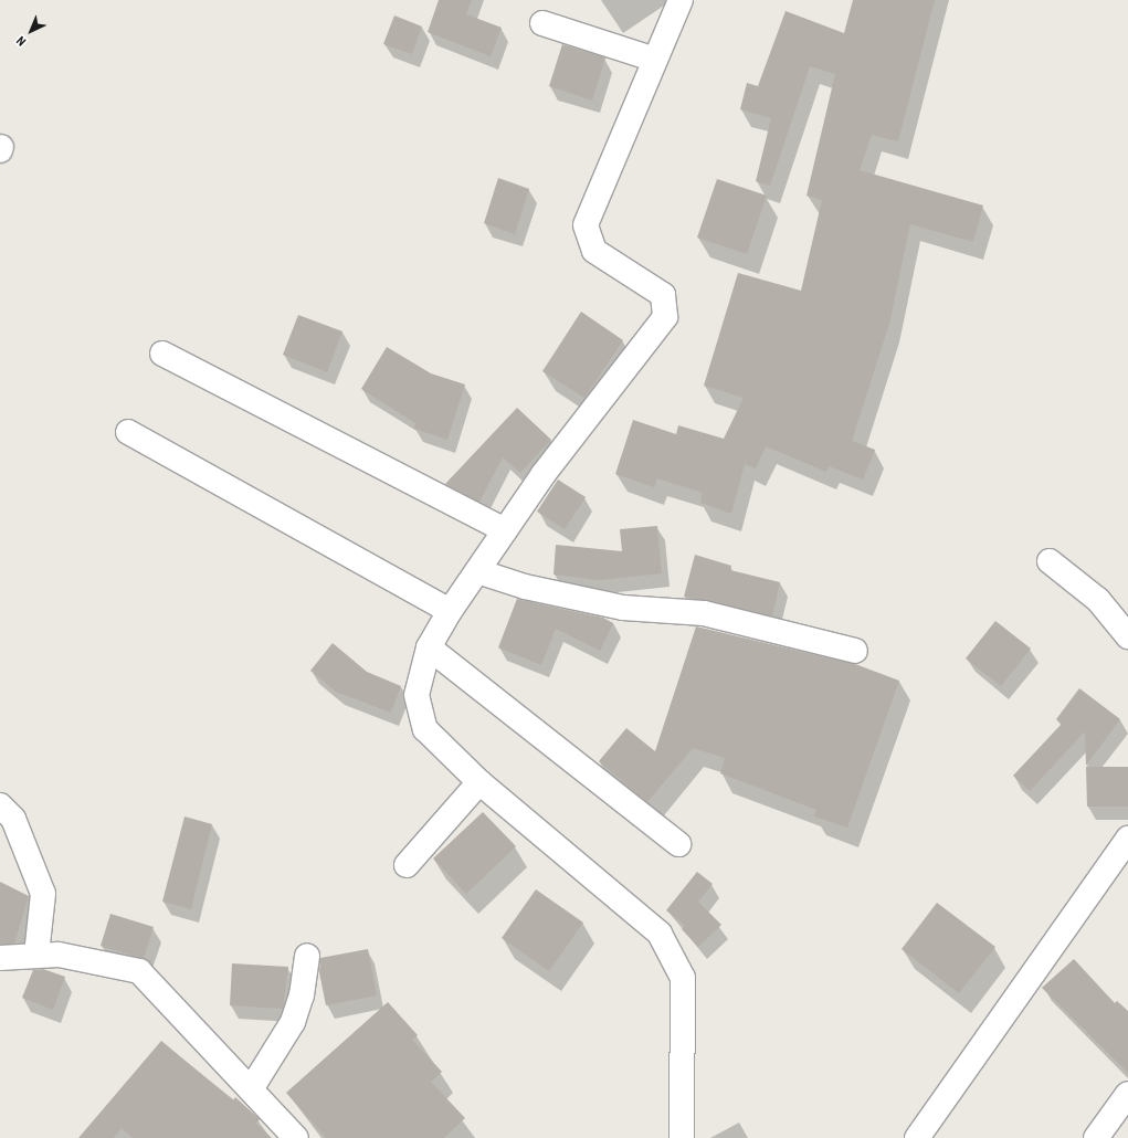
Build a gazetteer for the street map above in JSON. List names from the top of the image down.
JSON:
{
  "north": "bottom left"
}
